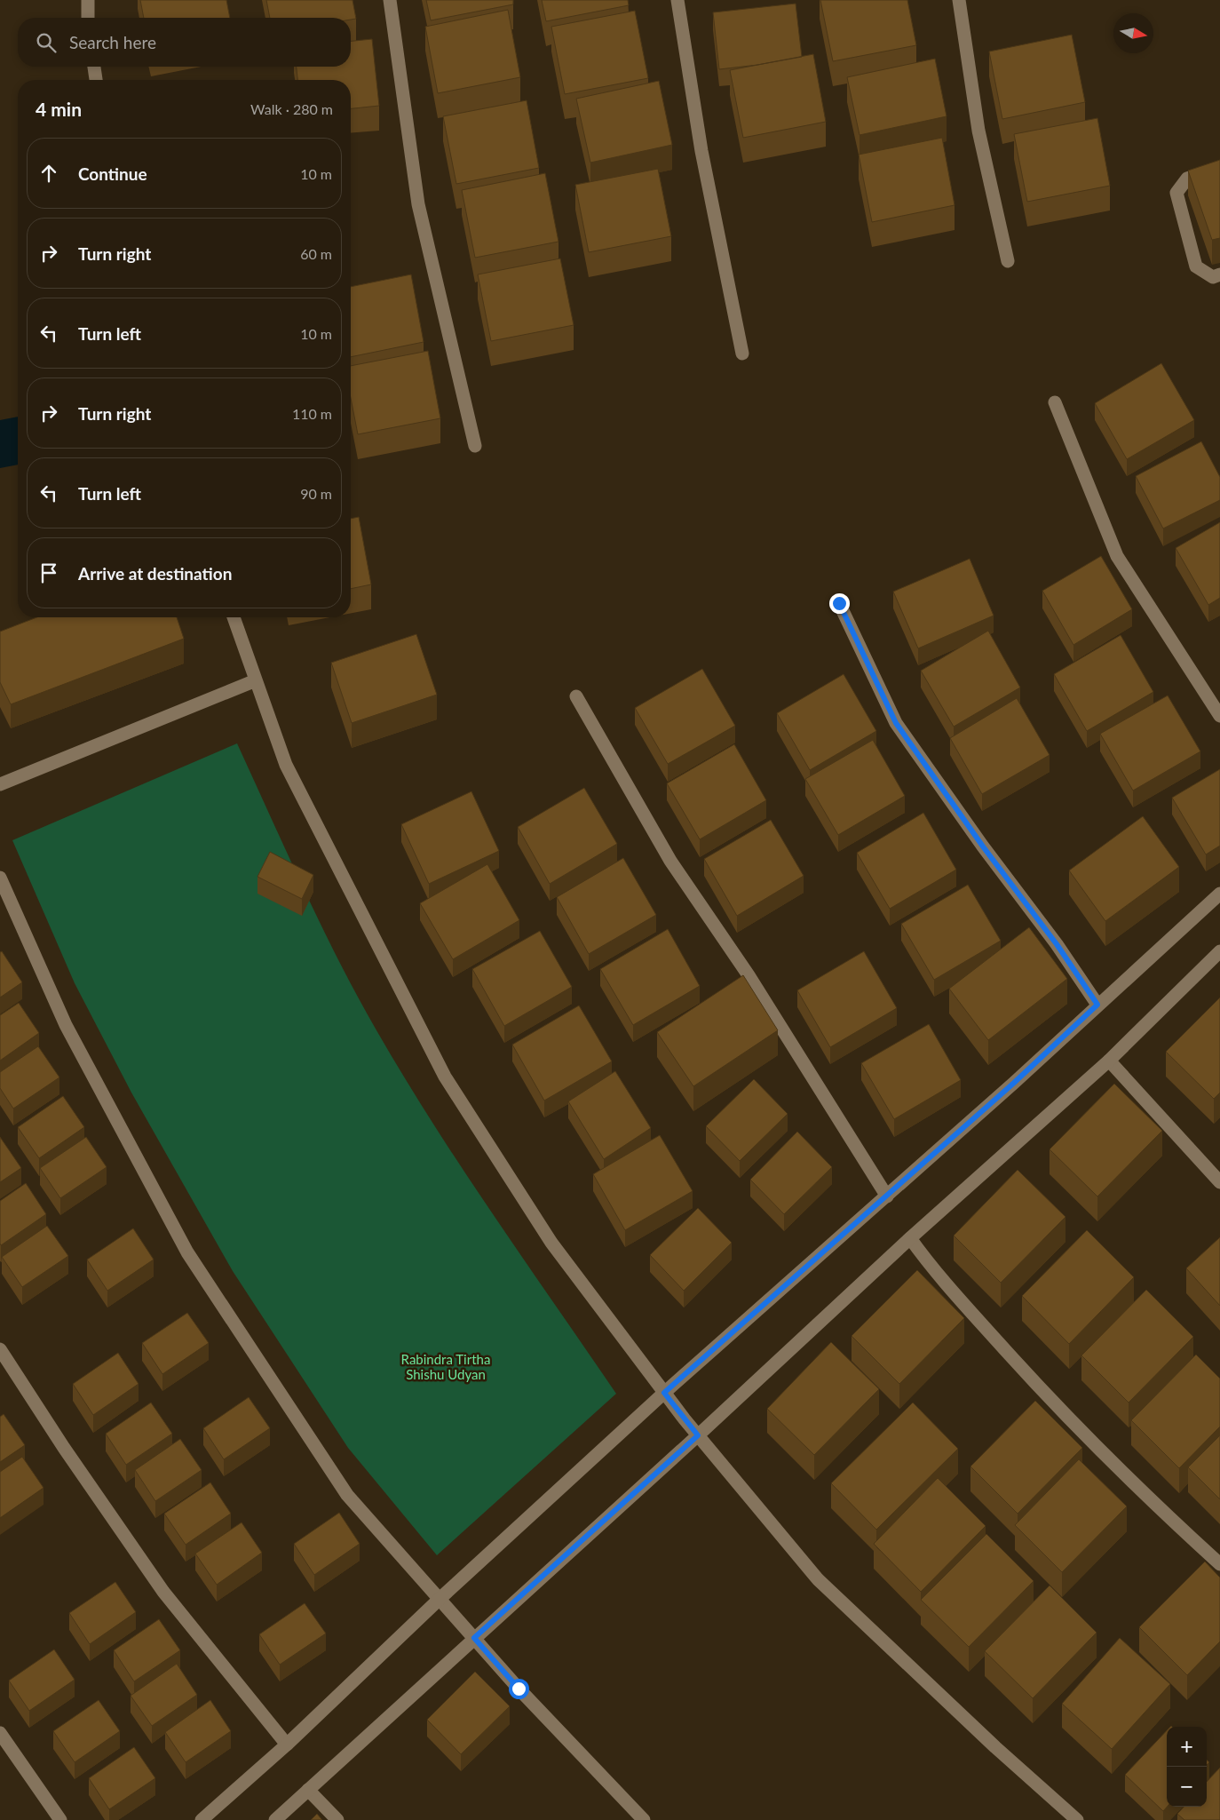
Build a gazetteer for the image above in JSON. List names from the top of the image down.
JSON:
{
  "parks": ["Rabindra Tirtha Shishu Udyan"],
  "north": "right",
  "page": {
    "search": "Search here",
    "heading": ["4 min", "Walk · 280 m"],
    "list": [
      ["Continue", "10 m"],
      ["Turn right", "60 m"],
      ["Turn left", "10 m"],
      ["Turn right", "110 m"],
      ["Turn left", "90 m"],
      "Arrive at destination"
    ],
    "map_buttons": ["+", "−"]
  }
}
